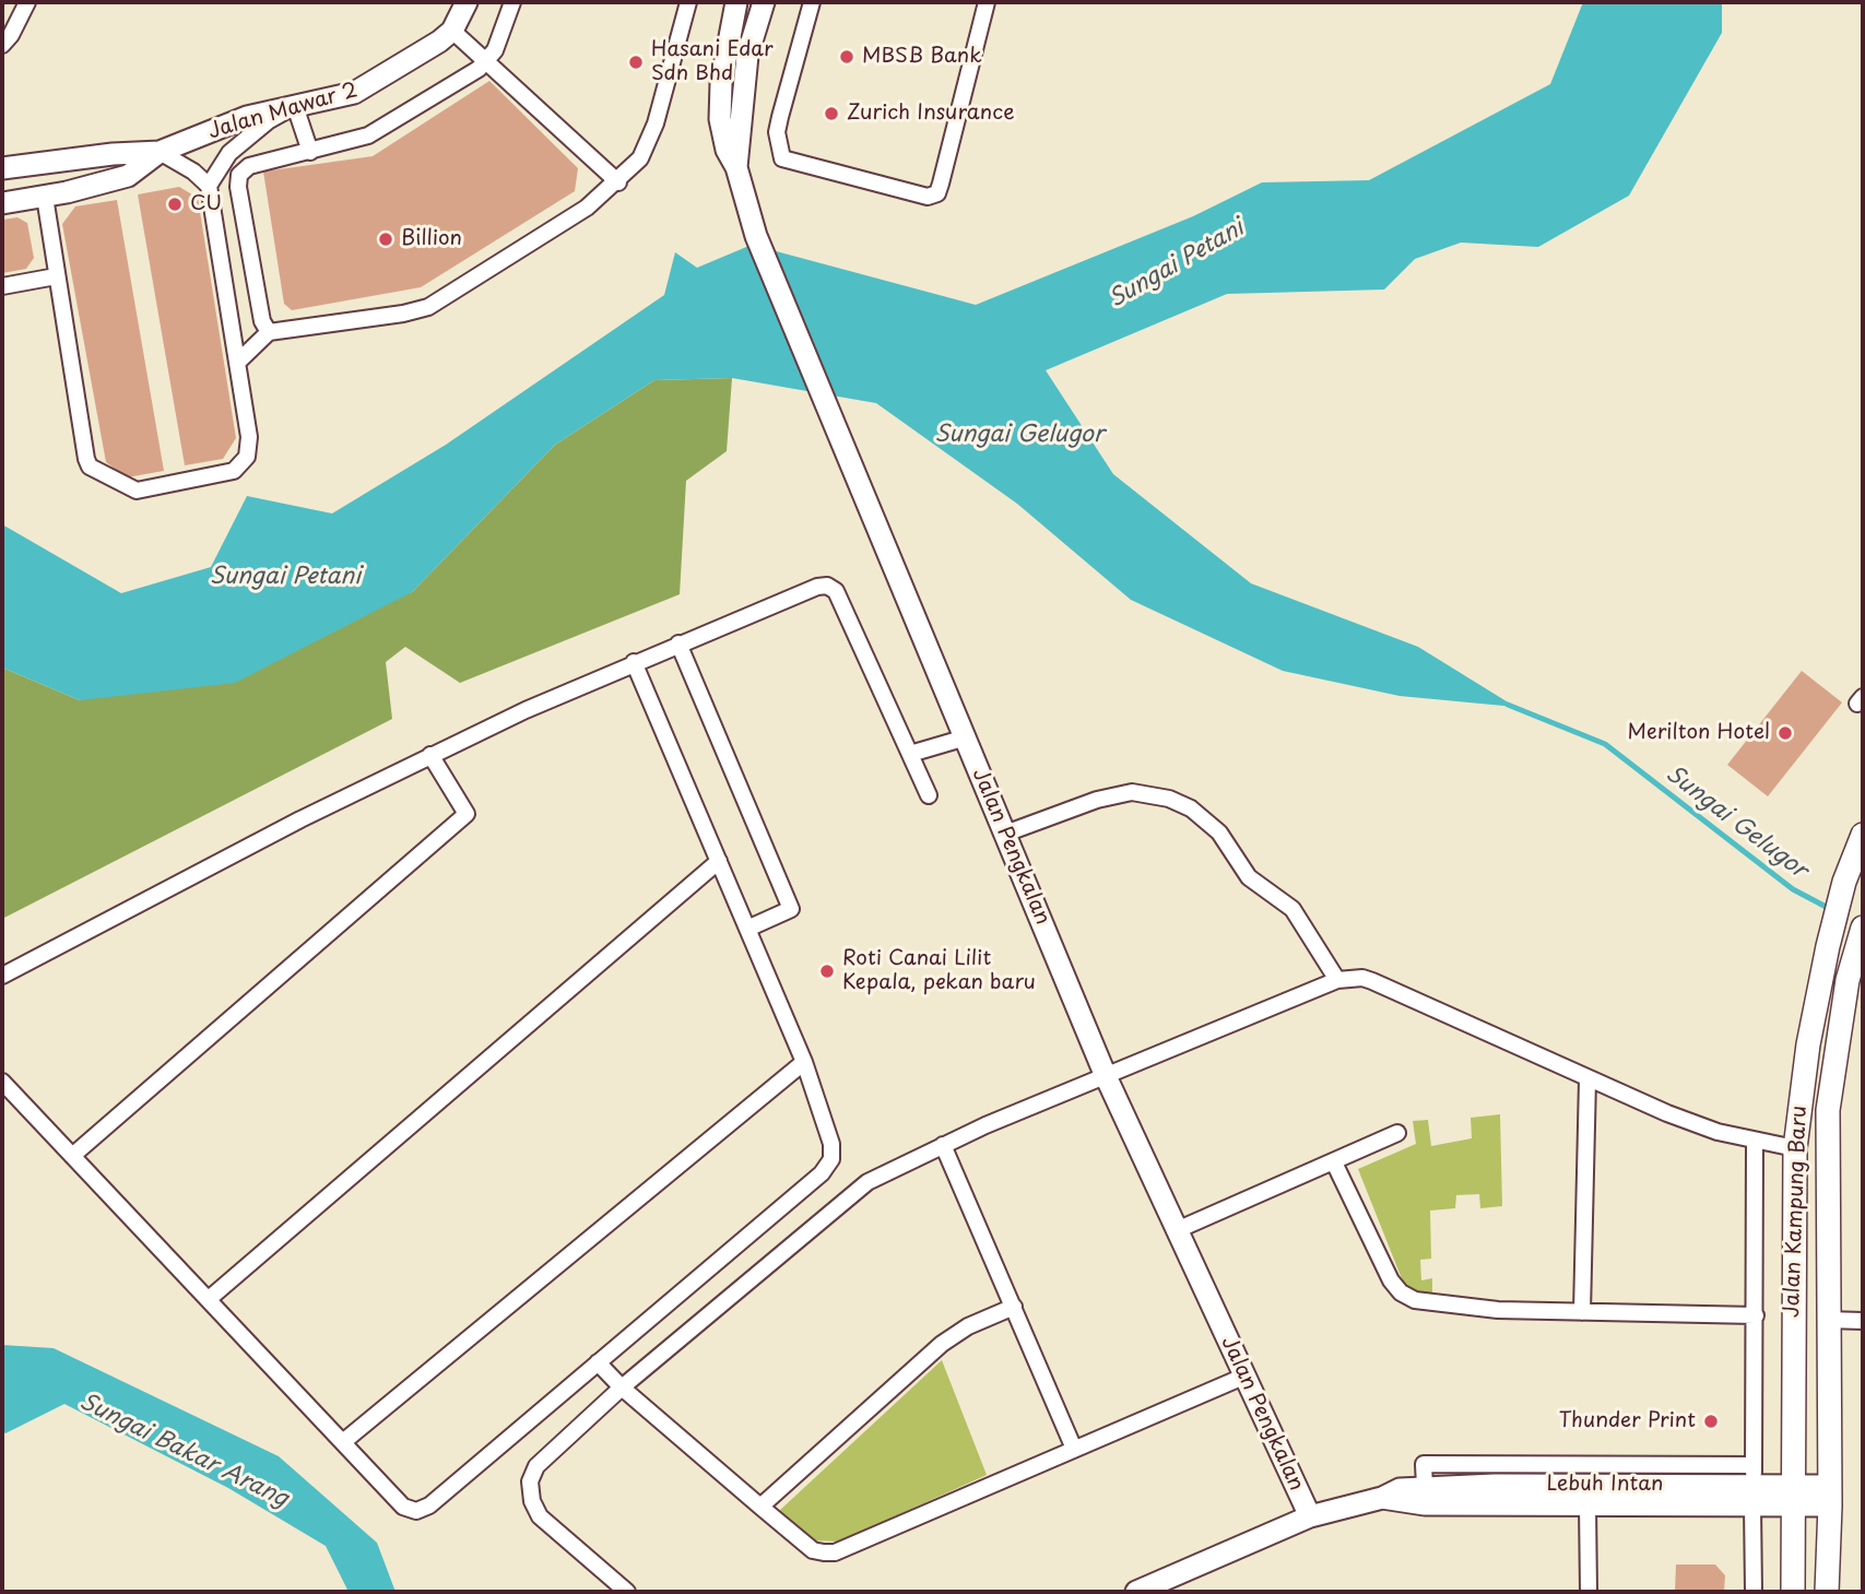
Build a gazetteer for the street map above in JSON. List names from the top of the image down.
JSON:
{
  "streets": {
    "main road": [
      "Jalan Mawar 2",
      "Jalan Pengkalan",
      "Jalan Kampung Baru",
      "Lebuh Intan"
    ]
  },
  "crossings": [
    ["Jalan Pengkalan", "Lebuh Intan"],
    ["Jalan Kampung Baru", "Lebuh Intan"]
  ],
  "water": ["Sungai Petani", "Sungai Gelugor", "Sungai Bakar Arang"],
  "places": [
    "MBSB Bank",
    "Hasani Edar Sdn Bhd",
    "Zurich Insurance",
    "CU",
    "Billion",
    "Merilton Hotel",
    "Roti Canai Lilit Kepala, pekan baru",
    "Thunder Print"
  ]
}
